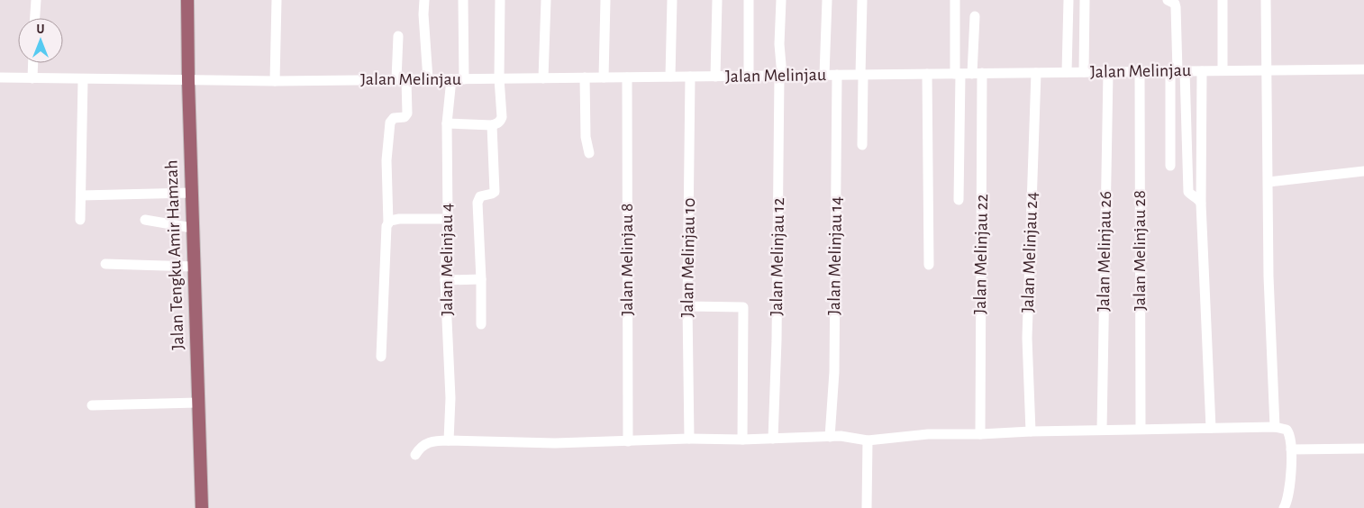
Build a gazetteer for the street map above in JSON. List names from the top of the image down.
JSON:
{
  "streets": {
    "main road": ["Jalan Tengku Amir Hamzah"],
    "street": [
      "Jalan Melinjau",
      "Jalan Melinjau 28",
      "Jalan Melinjau 26",
      "Jalan Melinjau 24",
      "Jalan Melinjau 22",
      "Jalan Melinjau 14",
      "Jalan Melinjau 12",
      "Jalan Melinjau 10",
      "Jalan Melinjau 4",
      "Jalan Melinjau 8"
    ]
  },
  "crossings": [
    ["Jalan Melinjau", "Jalan Melinjau 28"],
    ["Jalan Melinjau", "Jalan Melinjau 26"],
    ["Jalan Melinjau", "Jalan Melinjau 24"],
    ["Jalan Melinjau", "Jalan Melinjau 22"],
    ["Jalan Melinjau", "Jalan Tengku Amir Hamzah"],
    ["Jalan Melinjau", "Jalan Melinjau 14"],
    ["Jalan Melinjau", "Jalan Melinjau 12"],
    ["Jalan Melinjau", "Jalan Melinjau 10"],
    ["Jalan Melinjau", "Jalan Melinjau 4"],
    ["Jalan Melinjau", "Jalan Melinjau 8"]
  ],
  "north": "top"
}
